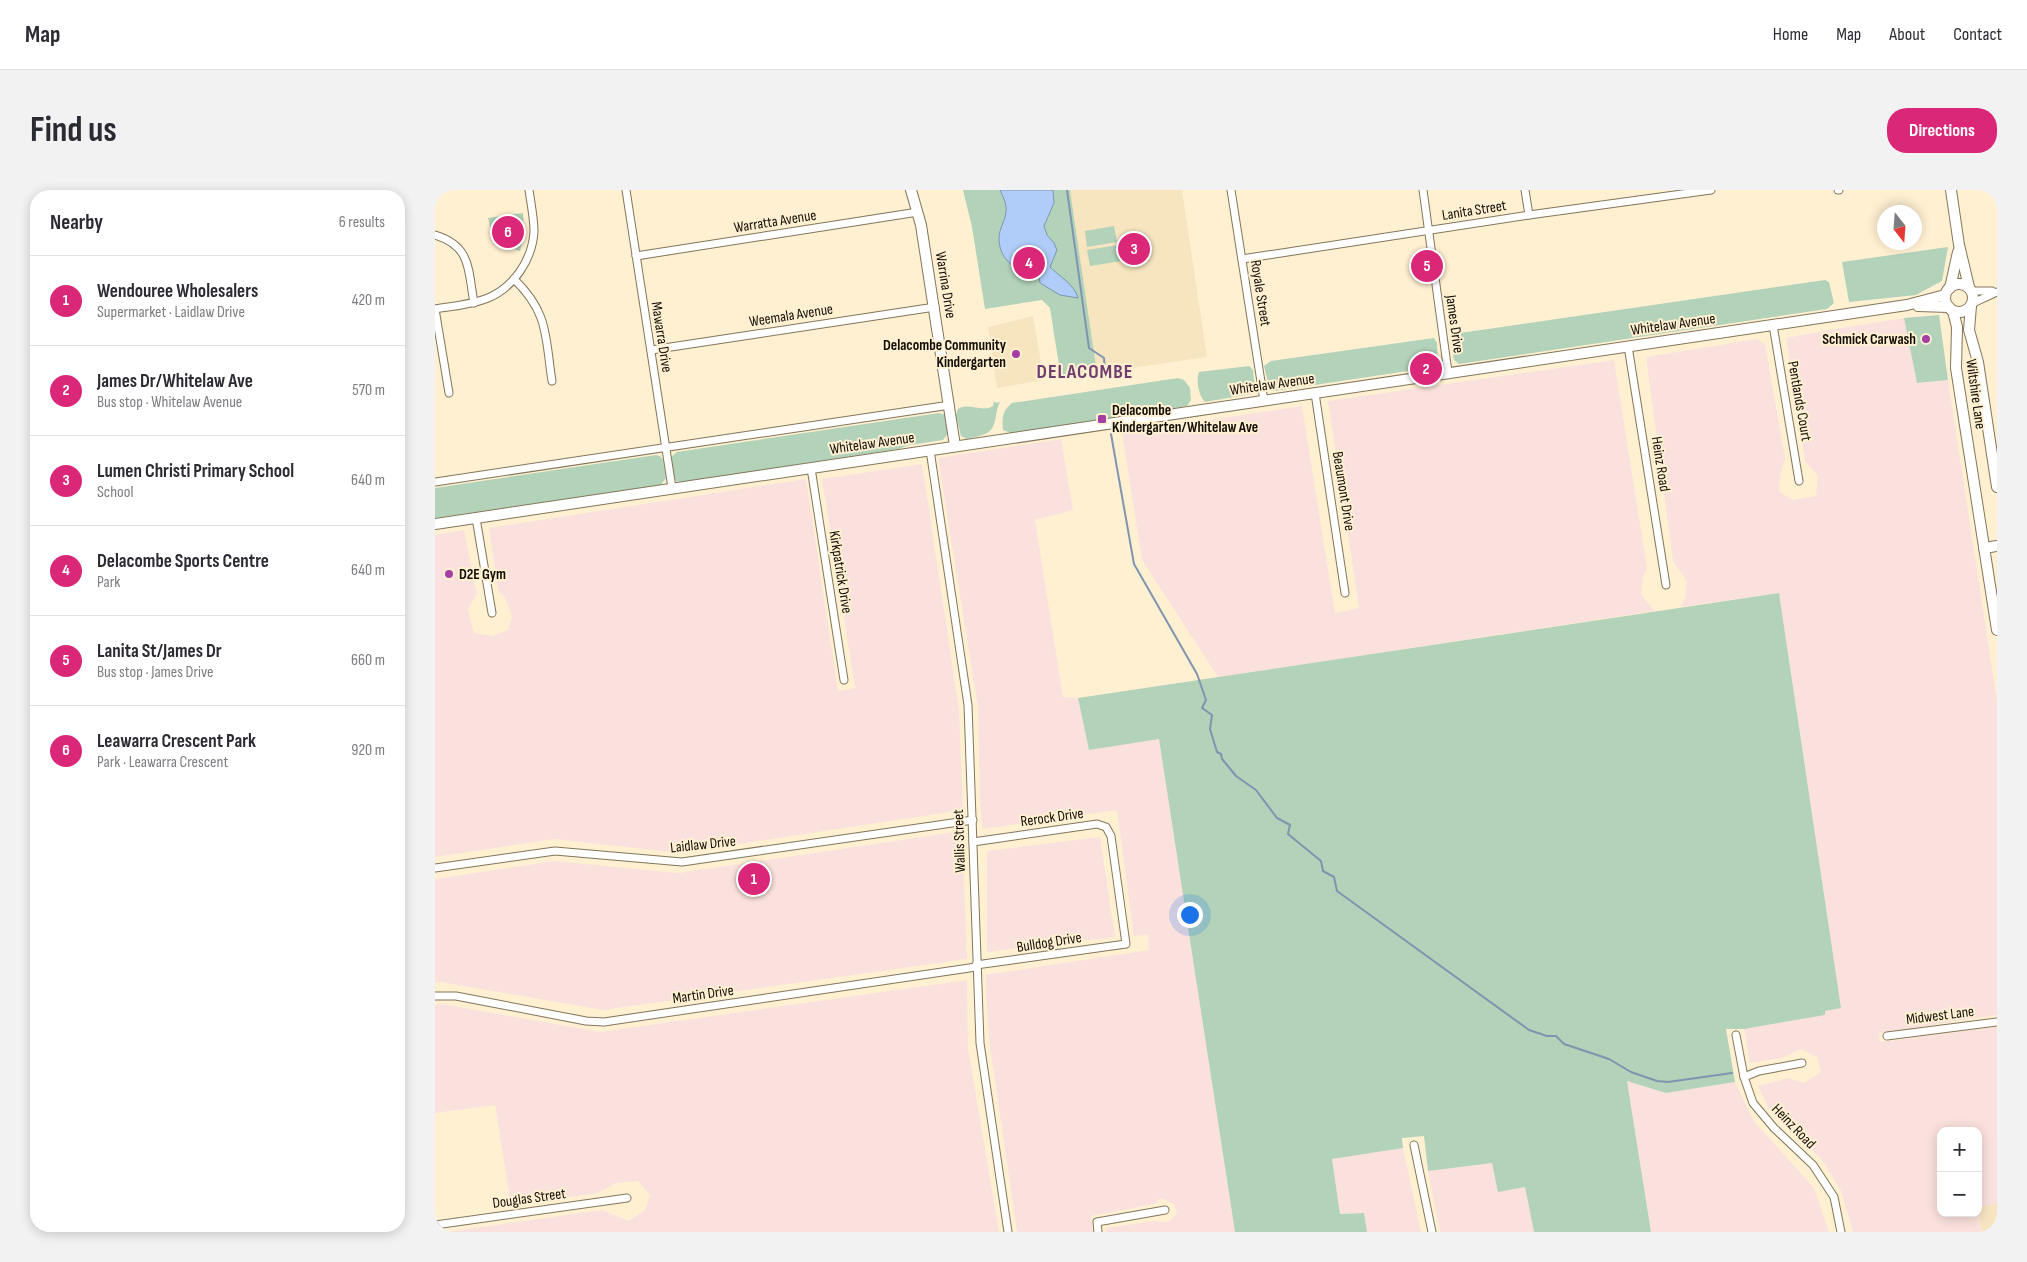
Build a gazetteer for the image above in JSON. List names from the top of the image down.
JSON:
{
  "streets": {
    "street": [
      "Lanita Street",
      "Warratta Avenue",
      "Warrina Drive",
      "Royale Street",
      "Weemala Avenue",
      "James Drive",
      "Whitelaw Avenue",
      "Mawarra Drive",
      "Wiltshire Lane",
      "Pentlands Court",
      "Heinz Road",
      "Beaumont Drive",
      "Kirkpatrick Drive",
      "Rerock Drive",
      "Wallis Street",
      "Laidlaw Drive",
      "Bulldog Drive",
      "Martin Drive",
      "Midwest Lane",
      "Douglas Street"
    ]
  },
  "crossings": [
    ["Lanita Street", "Royale Street"],
    ["Lanita Street", "James Drive"],
    ["Warratta Avenue", "Warrina Drive"],
    ["Warratta Avenue", "Mawarra Drive"],
    ["Warrina Drive", "Weemala Avenue"],
    ["Warrina Drive", "Whitelaw Avenue"],
    ["Royale Street", "Whitelaw Avenue"],
    ["Weemala Avenue", "Mawarra Drive"],
    ["James Drive", "Whitelaw Avenue"],
    ["Whitelaw Avenue", "Mawarra Drive"],
    ["Whitelaw Avenue", "Wiltshire Lane"],
    ["Whitelaw Avenue", "Pentlands Court"],
    ["Whitelaw Avenue", "Heinz Road"],
    ["Whitelaw Avenue", "Beaumont Drive"],
    ["Whitelaw Avenue", "Kirkpatrick Drive"],
    ["Whitelaw Avenue", "Wallis Street"],
    ["Rerock Drive", "Wallis Street"],
    ["Rerock Drive", "Bulldog Drive"],
    ["Wallis Street", "Laidlaw Drive"],
    ["Wallis Street", "Bulldog Drive"],
    ["Wallis Street", "Martin Drive"],
    ["Bulldog Drive", "Martin Drive"]
  ],
  "districts": ["DELACOMBE"],
  "places": {
    "other": ["Schmick Carwash", "Delacombe Community Kindergarten", "D2E Gym"],
    "transit": ["Delacombe Kindergarten/Whitelaw Ave"]
  },
  "north": "bottom",
  "page": {
    "header": "Map",
    "nav": [
      "Home",
      "Map",
      "About",
      "Contact"
    ],
    "buttons": "Directions",
    "title": "Find us",
    "heading": ["Nearby", "6 results"],
    "pins": [
      "6",
      "3",
      "4",
      "5",
      "2",
      "1"
    ],
    "list": [
      {
        "mark": "1",
        "name": "Wendouree Wholesalers",
        "note": "Supermarket · Laidlaw Drive",
        "value": "420 m"
      },
      {
        "mark": "2",
        "name": "James Dr/Whitelaw Ave",
        "note": "Bus stop · Whitelaw Avenue",
        "value": "570 m"
      },
      {
        "mark": "3",
        "name": "Lumen Christi Primary School",
        "note": "School",
        "value": "640 m"
      },
      {
        "mark": "4",
        "name": "Delacombe Sports Centre",
        "note": "Park",
        "value": "640 m"
      },
      {
        "mark": "5",
        "name": "Lanita St/James Dr",
        "note": "Bus stop · James Drive",
        "value": "660 m"
      },
      {
        "mark": "6",
        "name": "Leawarra Crescent Park",
        "note": "Park · Leawarra Crescent",
        "value": "920 m"
      }
    ],
    "map_buttons": ["+", "−"]
  }
}
